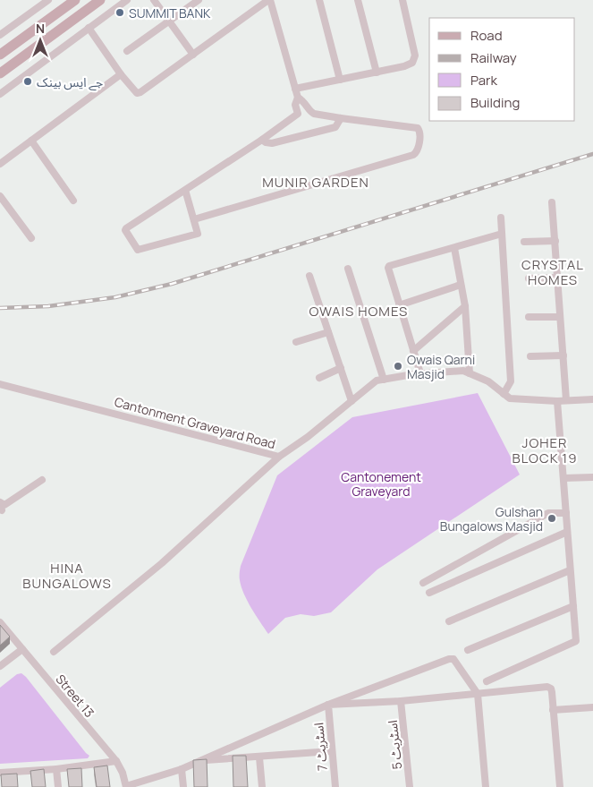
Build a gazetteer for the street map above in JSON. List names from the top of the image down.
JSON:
{
  "streets": {
    "street": [
      "Cantonment Graveyard Road",
      "Street 13",
      "اسٹریٹ 5",
      "اسٹریٹ 7"
    ]
  },
  "districts": [
    "MUNIR GARDEN",
    "CRYSTAL HOMES",
    "OWAIS HOMES",
    "JOHER BLOCK 19",
    "HINA BUNGALOWS"
  ],
  "parks": ["Cantonement Graveyard"],
  "places": [
    "SUMMIT BANK",
    "جے ایس بینک",
    "Owais Qarni Masjid",
    "Gulshan Bungalows Masjid"
  ],
  "legend": [
    "Road",
    "Railway",
    "Park",
    "Building"
  ],
  "north": "top"
}
